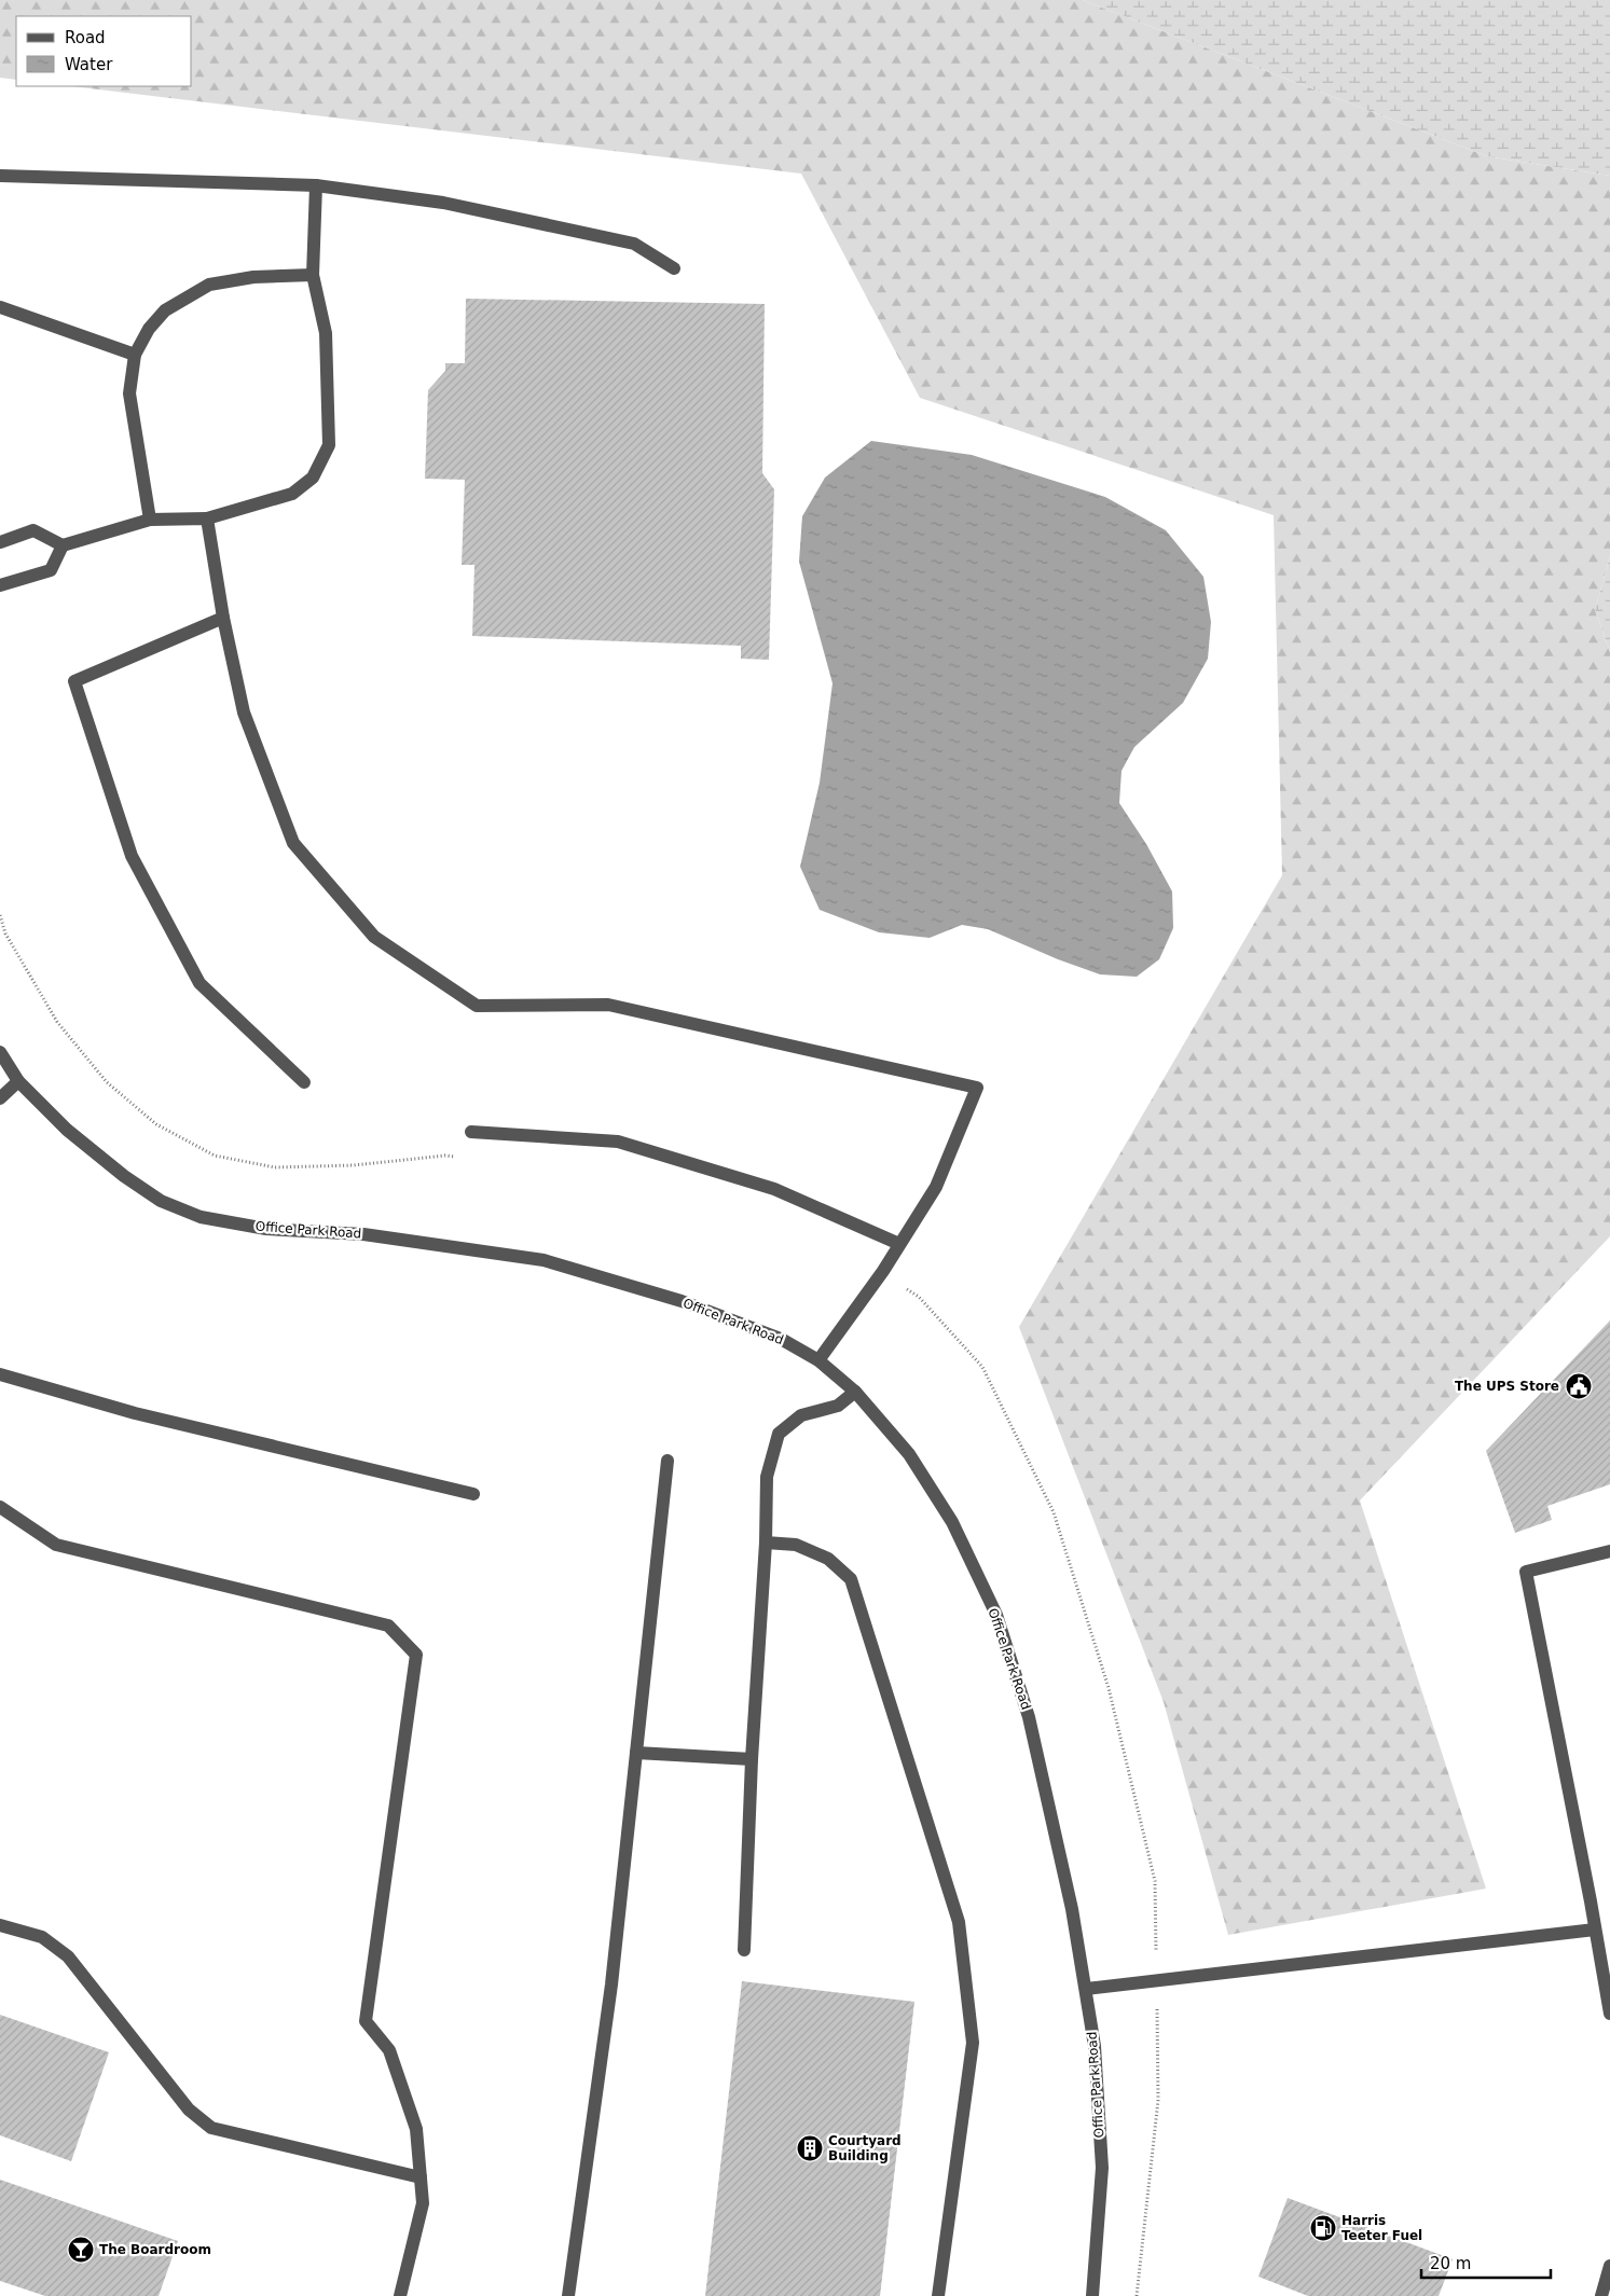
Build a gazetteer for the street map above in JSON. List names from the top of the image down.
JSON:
{
  "streets": {
    "street": ["Office Park Road"]
  },
  "places": {
    "public building": ["The UPS Store"],
    "building": ["Courtyard Building"],
    "fuel station": ["Harris Teeter Fuel"],
    "bar": ["The Boardroom"]
  },
  "legend": ["Road", "Water"],
  "scale_bar": "20 m"
}
